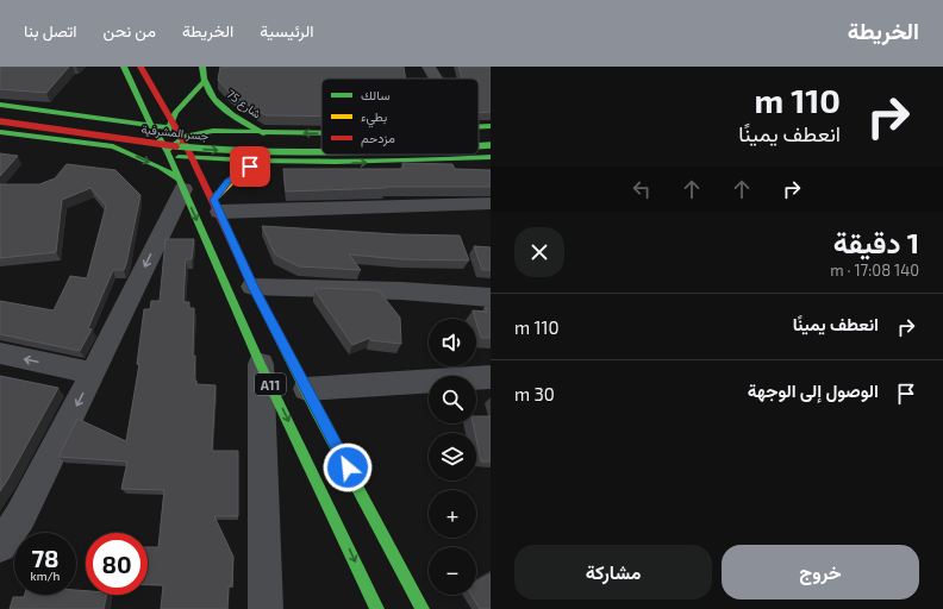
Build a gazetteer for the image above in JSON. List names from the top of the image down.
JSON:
{
  "streets": {
    "main road": ["شارع 75", "جسر المشرفية", "A11"]
  },
  "legend": ["سالك", "بطيء", "مزدحم"],
  "page": {
    "header": "الخريطة",
    "nav": [
      "الرئيسية",
      "الخريطة",
      "من نحن",
      "اتصل بنا"
    ],
    "turn": ["110 m", "انعطف يمينًا"],
    "heading": ["1 دقيقة", "140 m · 17:08"],
    "list": [
      {
        "name": "انعطف يمينًا",
        "value": "110 m"
      },
      {
        "name": "الوصول إلى الوجهة",
        "value": "30 m"
      }
    ],
    "map_buttons": ["+", "−"],
    "speed": "78 km/h",
    "limit": "80",
    "buttons": ["خروج", "مشاركة"]
  }
}
